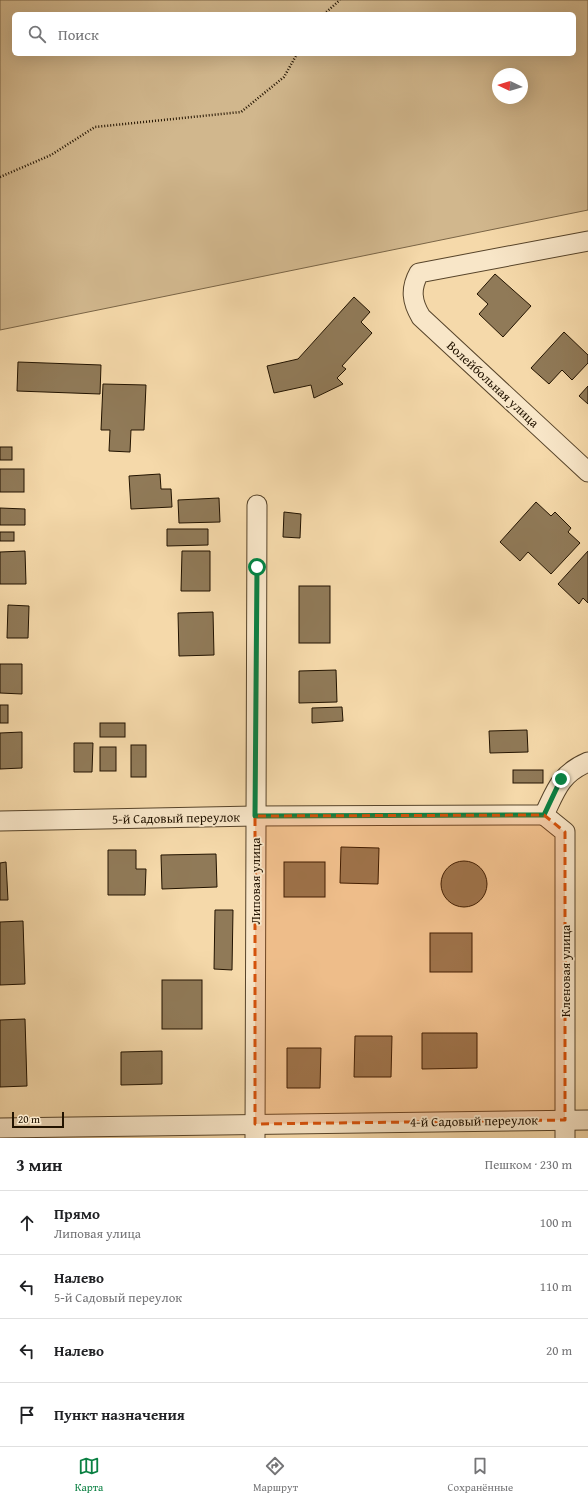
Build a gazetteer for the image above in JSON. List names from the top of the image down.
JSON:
{
  "streets": {
    "street": [
      "Волейбольная улица",
      "5-й Садовый переулок",
      "Липовая улица",
      "Кленовая улица",
      "4-й Садовый переулок"
    ]
  },
  "crossings": [
    ["5-й Садовый переулок", "Липовая улица"],
    ["5-й Садовый переулок", "Кленовая улица"],
    ["Липовая улица", "4-й Садовый переулок"],
    ["Кленовая улица", "4-й Садовый переулок"]
  ],
  "scale_bar": "20 m",
  "north": "left",
  "page": {
    "search": "Поиск",
    "scale": "20 m",
    "heading": ["3 мин", "Пешком · 230 m"],
    "list": [
      ["Прямо", "Липовая улица", "100 m"],
      ["Налево", "5-й Садовый переулок", "110 m"],
      ["Налево", "20 m"],
      "Пункт назначения"
    ],
    "nav": ["Карта", "Маршрут", "Сохранённые"]
  }
}
